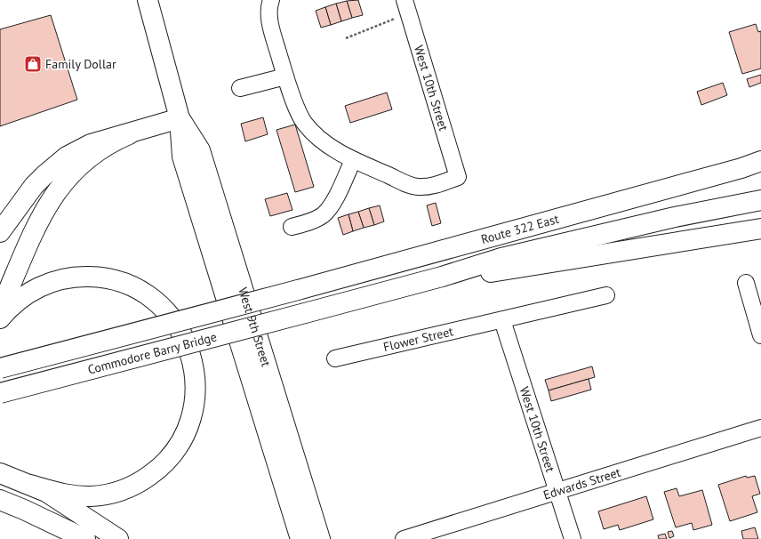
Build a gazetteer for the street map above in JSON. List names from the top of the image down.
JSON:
{
  "streets": {
    "main road": ["Route 322 East", "West 9th Street", "Commodore Barry Bridge"],
    "street": ["West 10th Street", "Flower Street", "Edwards Street"]
  },
  "crossings": [
    ["West 10th Street", "Flower Street"],
    ["West 10th Street", "Edwards Street"],
    ["Route 322 East", "Commodore Barry Bridge"]
  ],
  "places": {
    "shop": ["Family Dollar"]
  }
}
